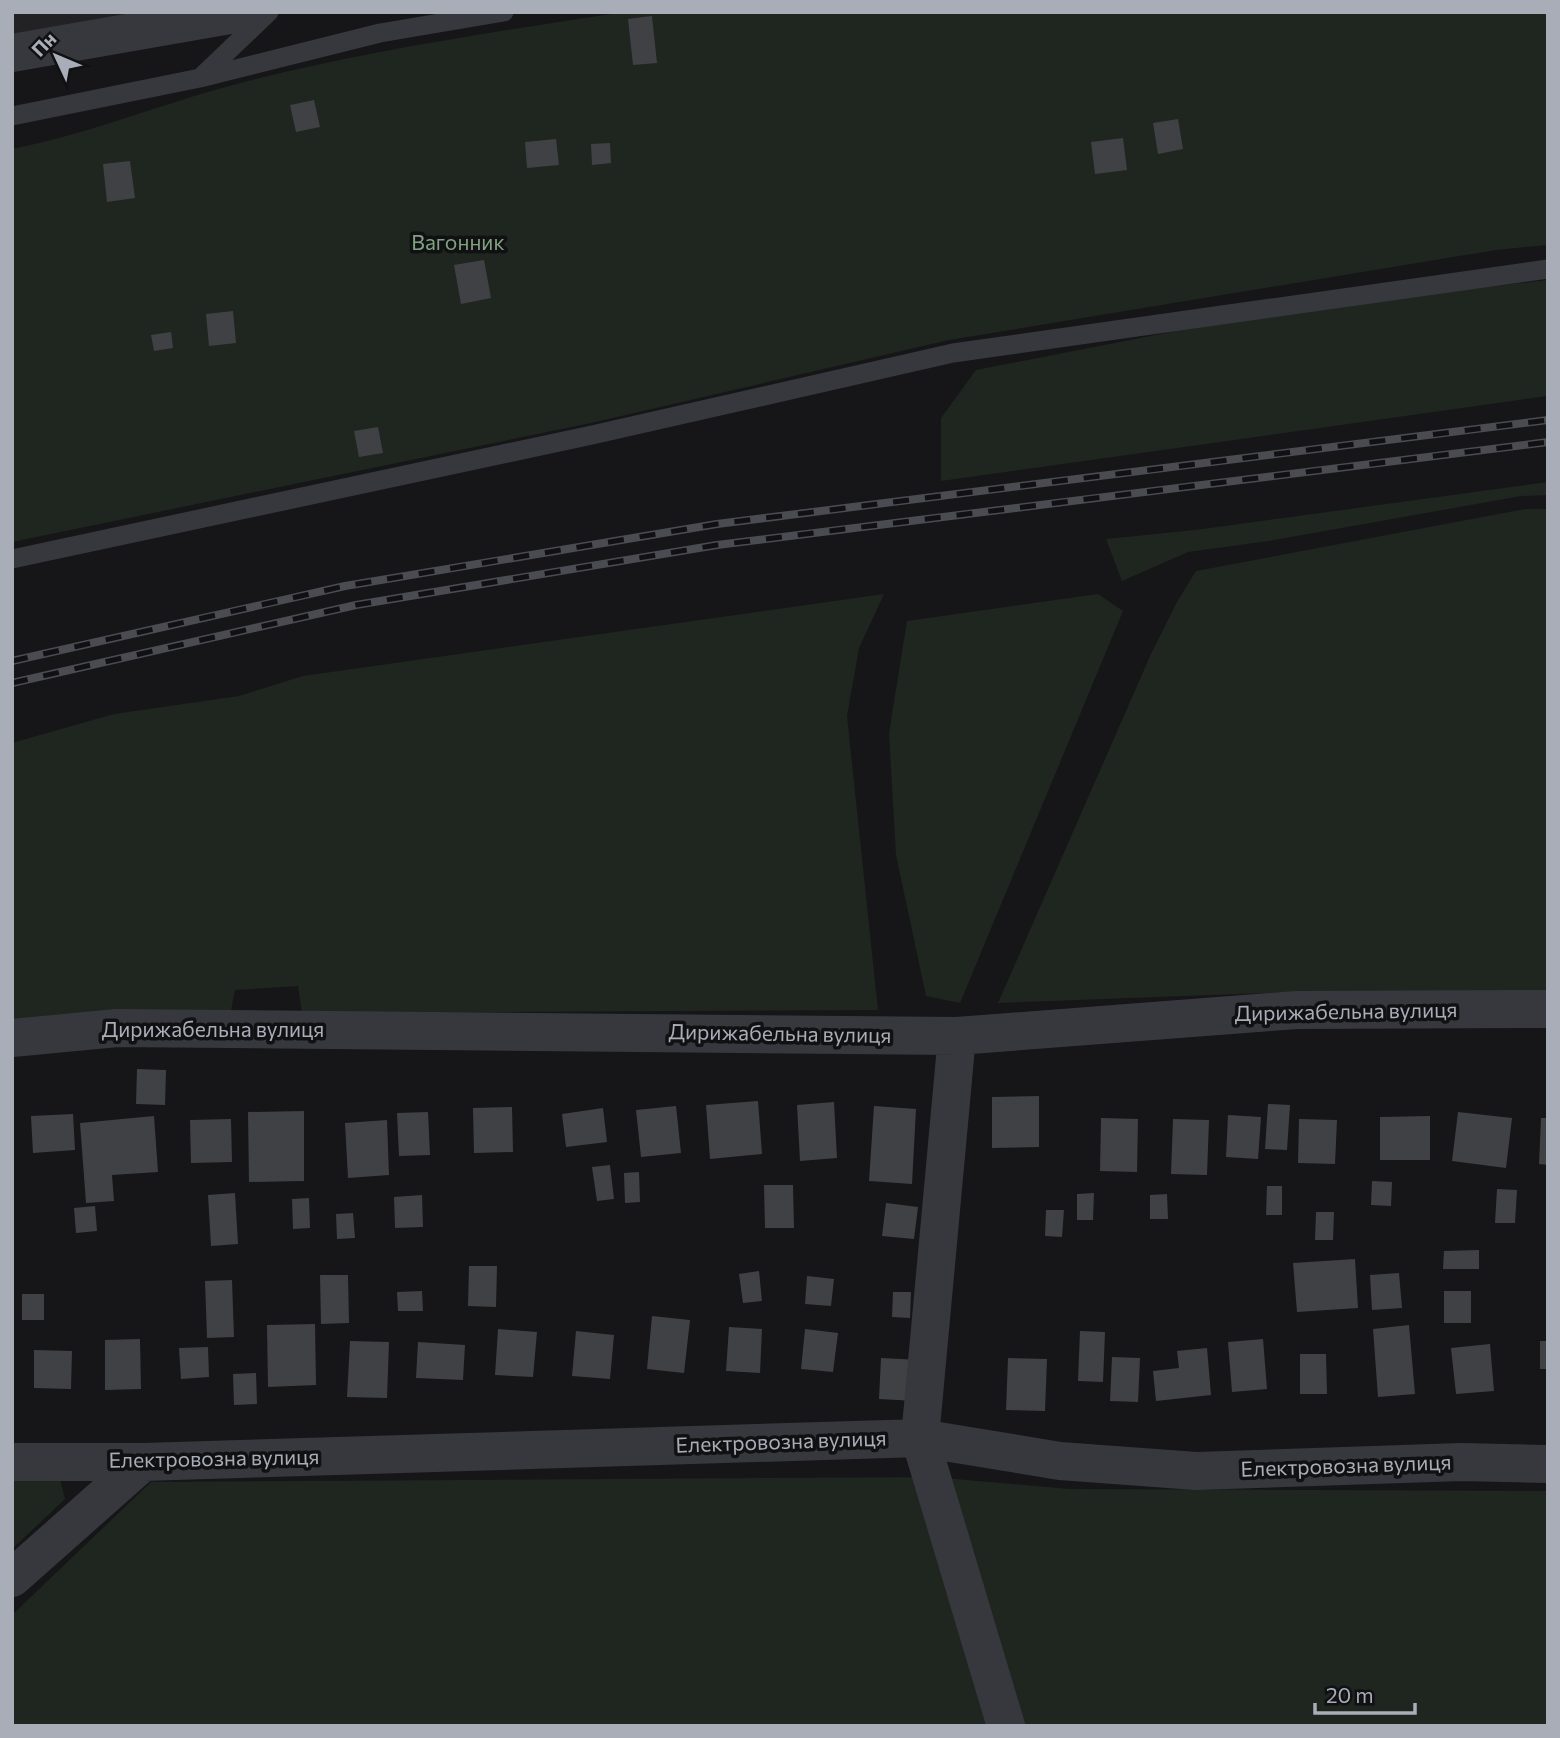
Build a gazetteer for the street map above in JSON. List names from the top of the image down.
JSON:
{
  "streets": {
    "street": ["Дирижабельна вулиця", "Електровозна вулиця"]
  },
  "parks": ["Вагонник"],
  "scale_bar": "20 m",
  "north": "top left"
}
